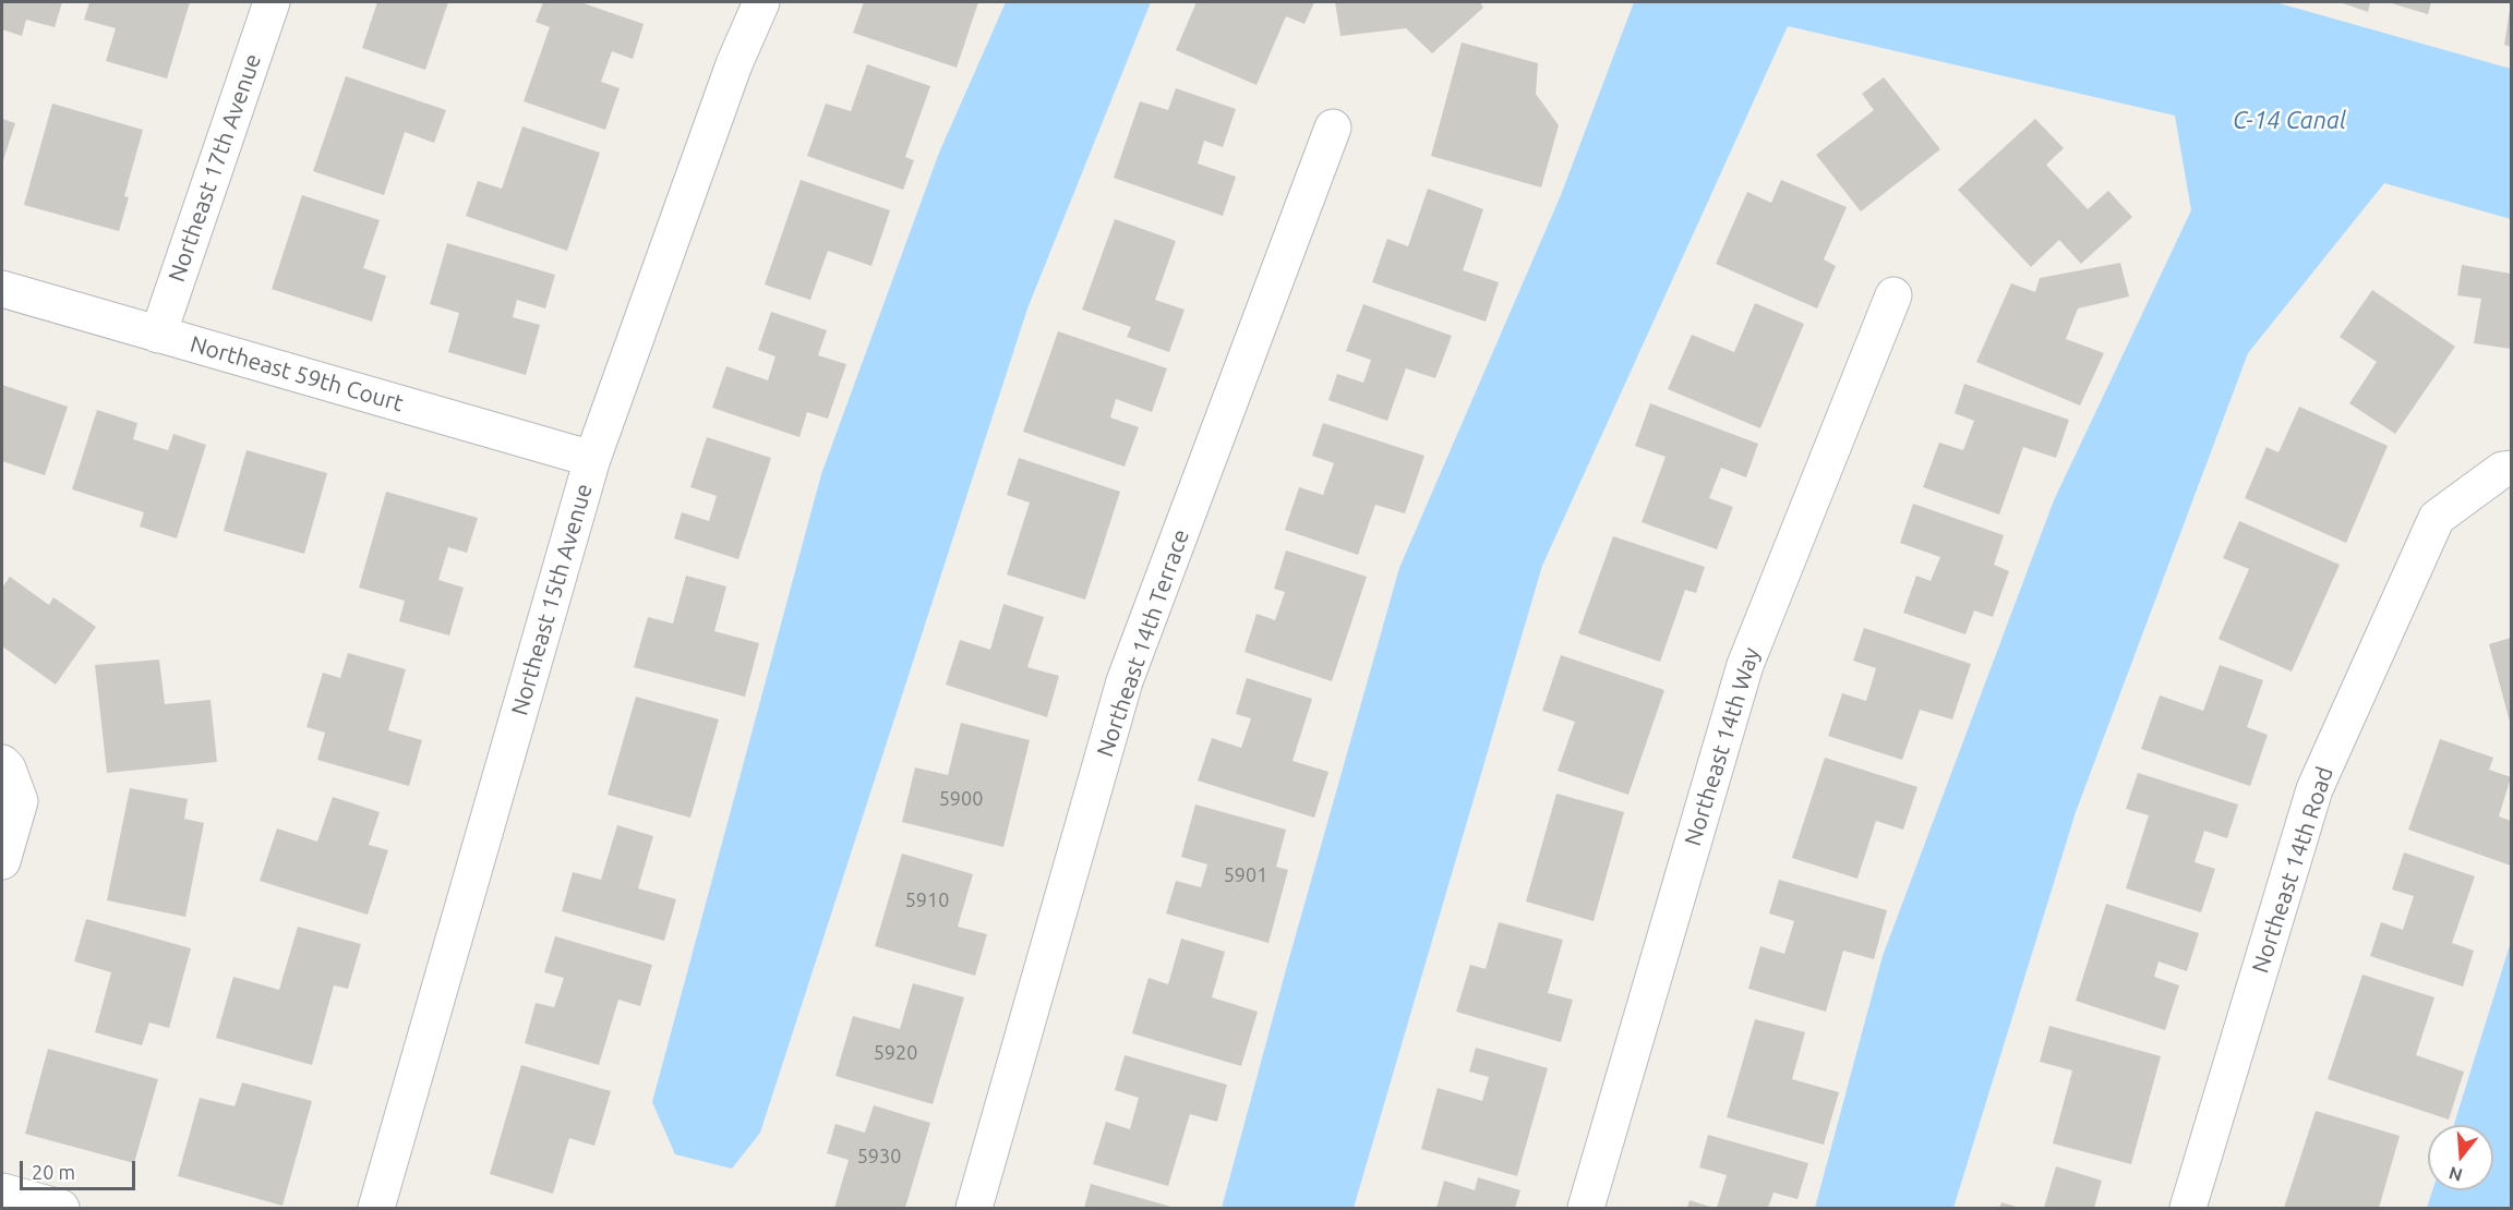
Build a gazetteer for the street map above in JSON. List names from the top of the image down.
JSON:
{
  "streets": {
    "street": [
      "Northeast 17th Avenue",
      "Northeast 59th Court",
      "Northeast 15th Avenue",
      "Northeast 14th Terrace",
      "Northeast 14th Way",
      "Northeast 14th Road"
    ]
  },
  "crossings": [
    ["Northeast 17th Avenue", "Northeast 59th Court"],
    ["Northeast 59th Court", "Northeast 15th Avenue"]
  ],
  "water": ["C-14 Canal"],
  "house_numbers": [
    "5900",
    "5901",
    "5910",
    "5920",
    "5930"
  ],
  "scale_bar": "20 m",
  "north": "bottom"
}
